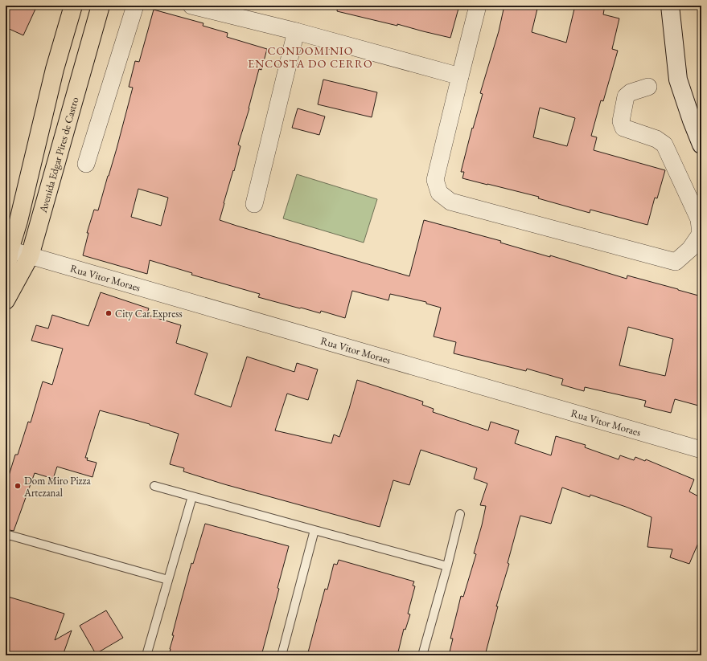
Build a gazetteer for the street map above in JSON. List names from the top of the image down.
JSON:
{
  "streets": {
    "main road": ["Avenida Edgar Pires de Castro"],
    "street": ["Rua Vitor Moraes"]
  },
  "crossings": [
    ["Avenida Edgar Pires de Castro", "Rua Vitor Moraes"]
  ],
  "districts": ["CONDOMINIO ENCOSTA DO CERRO"],
  "places": ["City Car Express", "Dom Miro Pizza Artezanal"]
}
